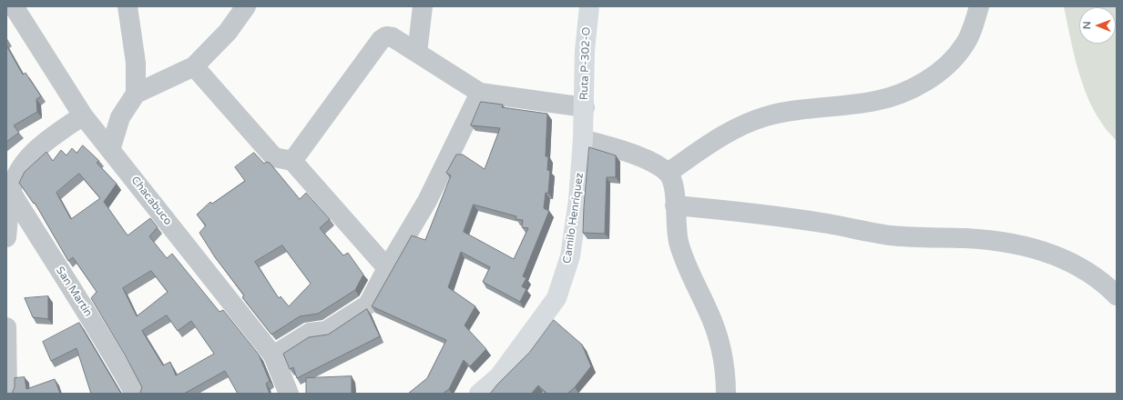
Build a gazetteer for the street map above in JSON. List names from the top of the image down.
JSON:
{
  "streets": {
    "street": [
      "Ruta P-302-O",
      "Chacabuco",
      "Camilo Henríquez",
      "San Martín"
    ]
  },
  "crossings": [
    ["Ruta P-302-O", "Camilo Henríquez"]
  ],
  "north": "left"
}
